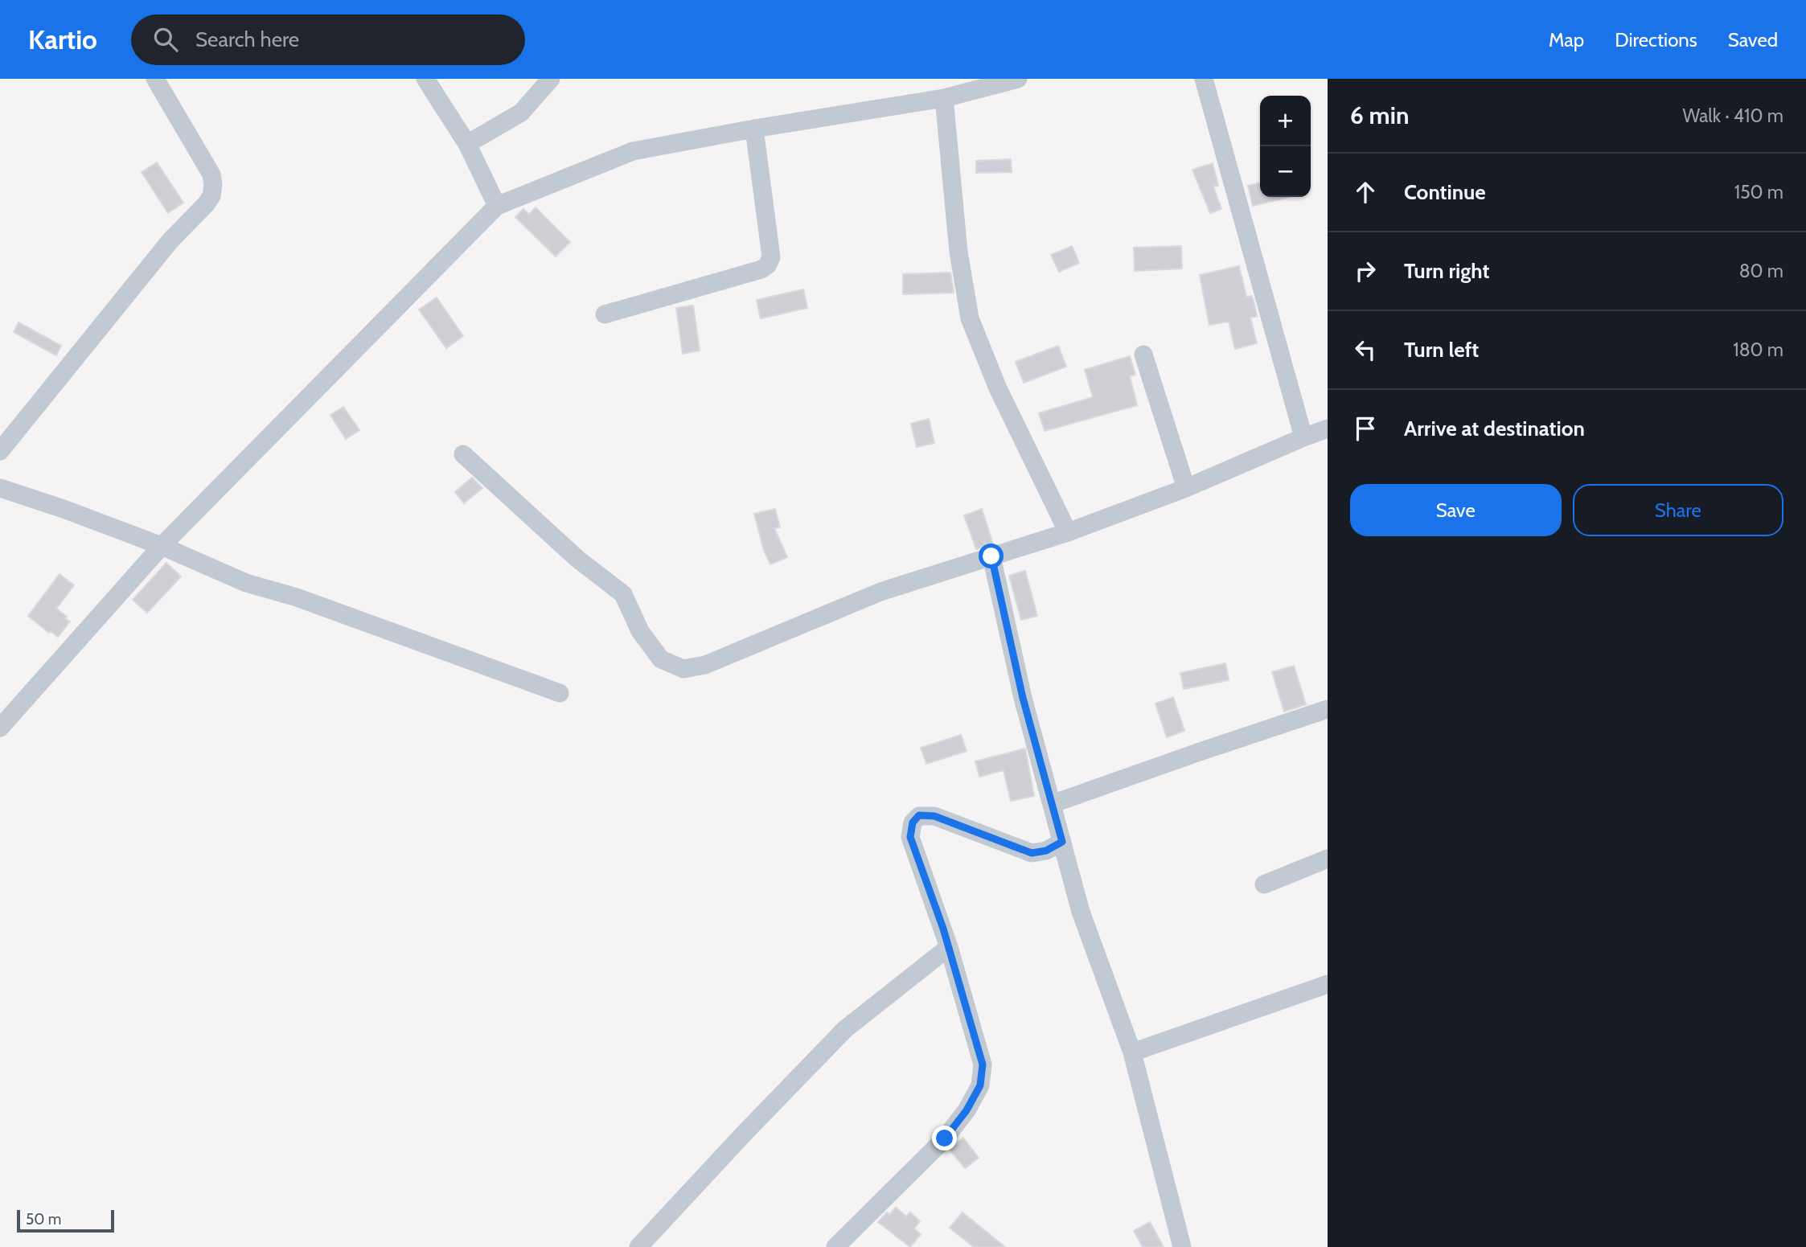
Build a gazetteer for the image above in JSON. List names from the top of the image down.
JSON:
{
  "scale_bar": "50 m",
  "page": {
    "header": "Kartio",
    "search": "Search here",
    "nav": ["Map", "Directions", "Saved"],
    "heading": ["6 min", "Walk · 410 m"],
    "map_buttons": ["+", "−"],
    "list": [
      ["Continue", "150 m"],
      ["Turn right", "80 m"],
      ["Turn left", "180 m"],
      "Arrive at destination"
    ],
    "buttons": ["Save", "Share"],
    "scale": "50 m"
  }
}
